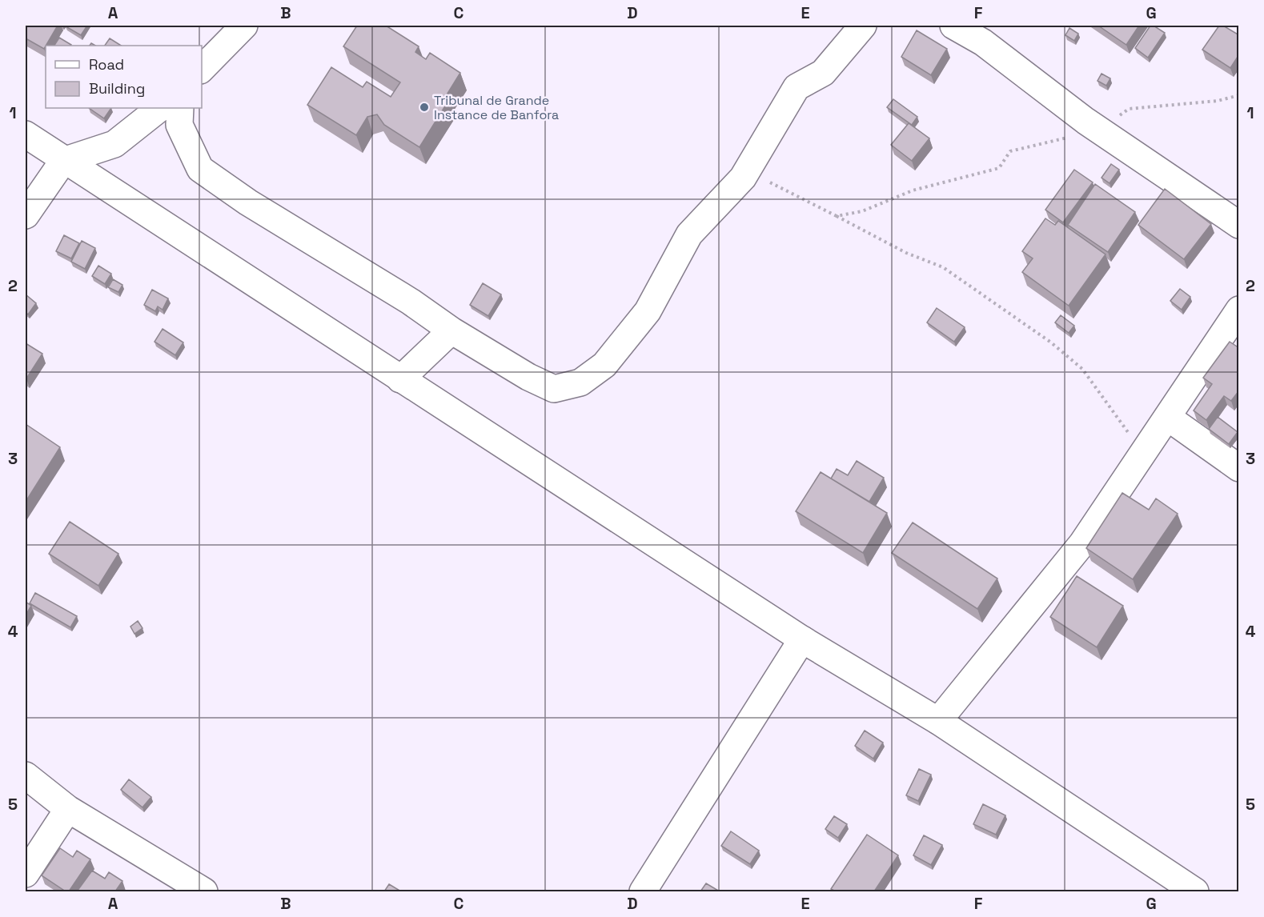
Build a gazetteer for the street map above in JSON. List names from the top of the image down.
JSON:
{
  "places": ["Tribunal de Grande Instance de Banfora"],
  "legend": ["Road", "Building"],
  "grid": {
    "columns": [
      "A",
      "B",
      "C",
      "D",
      "E",
      "F",
      "G"
    ],
    "rows": [
      "1",
      "2",
      "3",
      "4",
      "5"
    ]
  }
}
